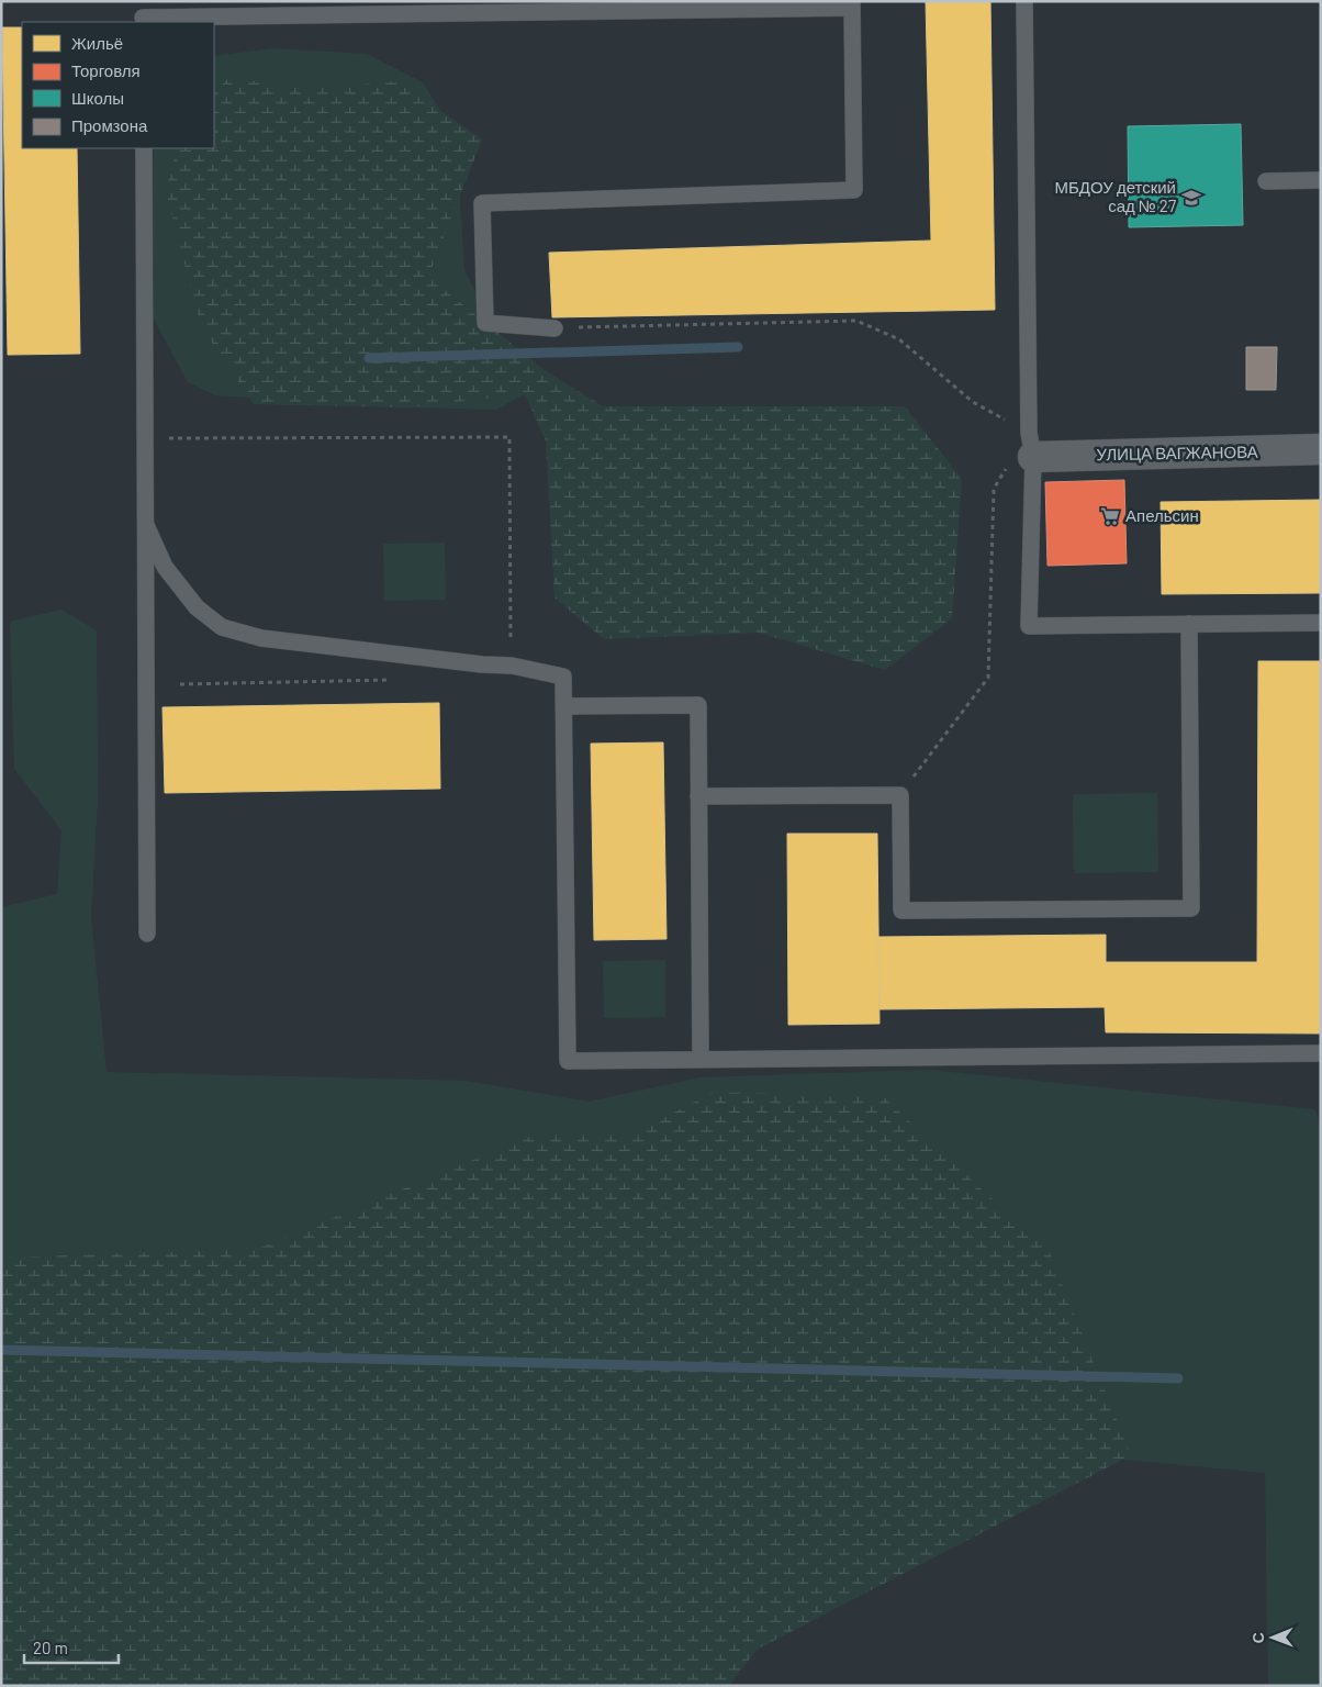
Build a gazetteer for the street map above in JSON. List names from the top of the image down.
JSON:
{
  "streets": {
    "street": ["УЛИЦА ВАГЖАНОВА"]
  },
  "places": {
    "school or university": ["МБДОУ детский сад № 27"],
    "supermarket": ["Апельсин"]
  },
  "legend": [
    "Жильё",
    "Торговля",
    "Школы",
    "Промзона"
  ],
  "scale_bar": "20 m",
  "north": "left"
}
